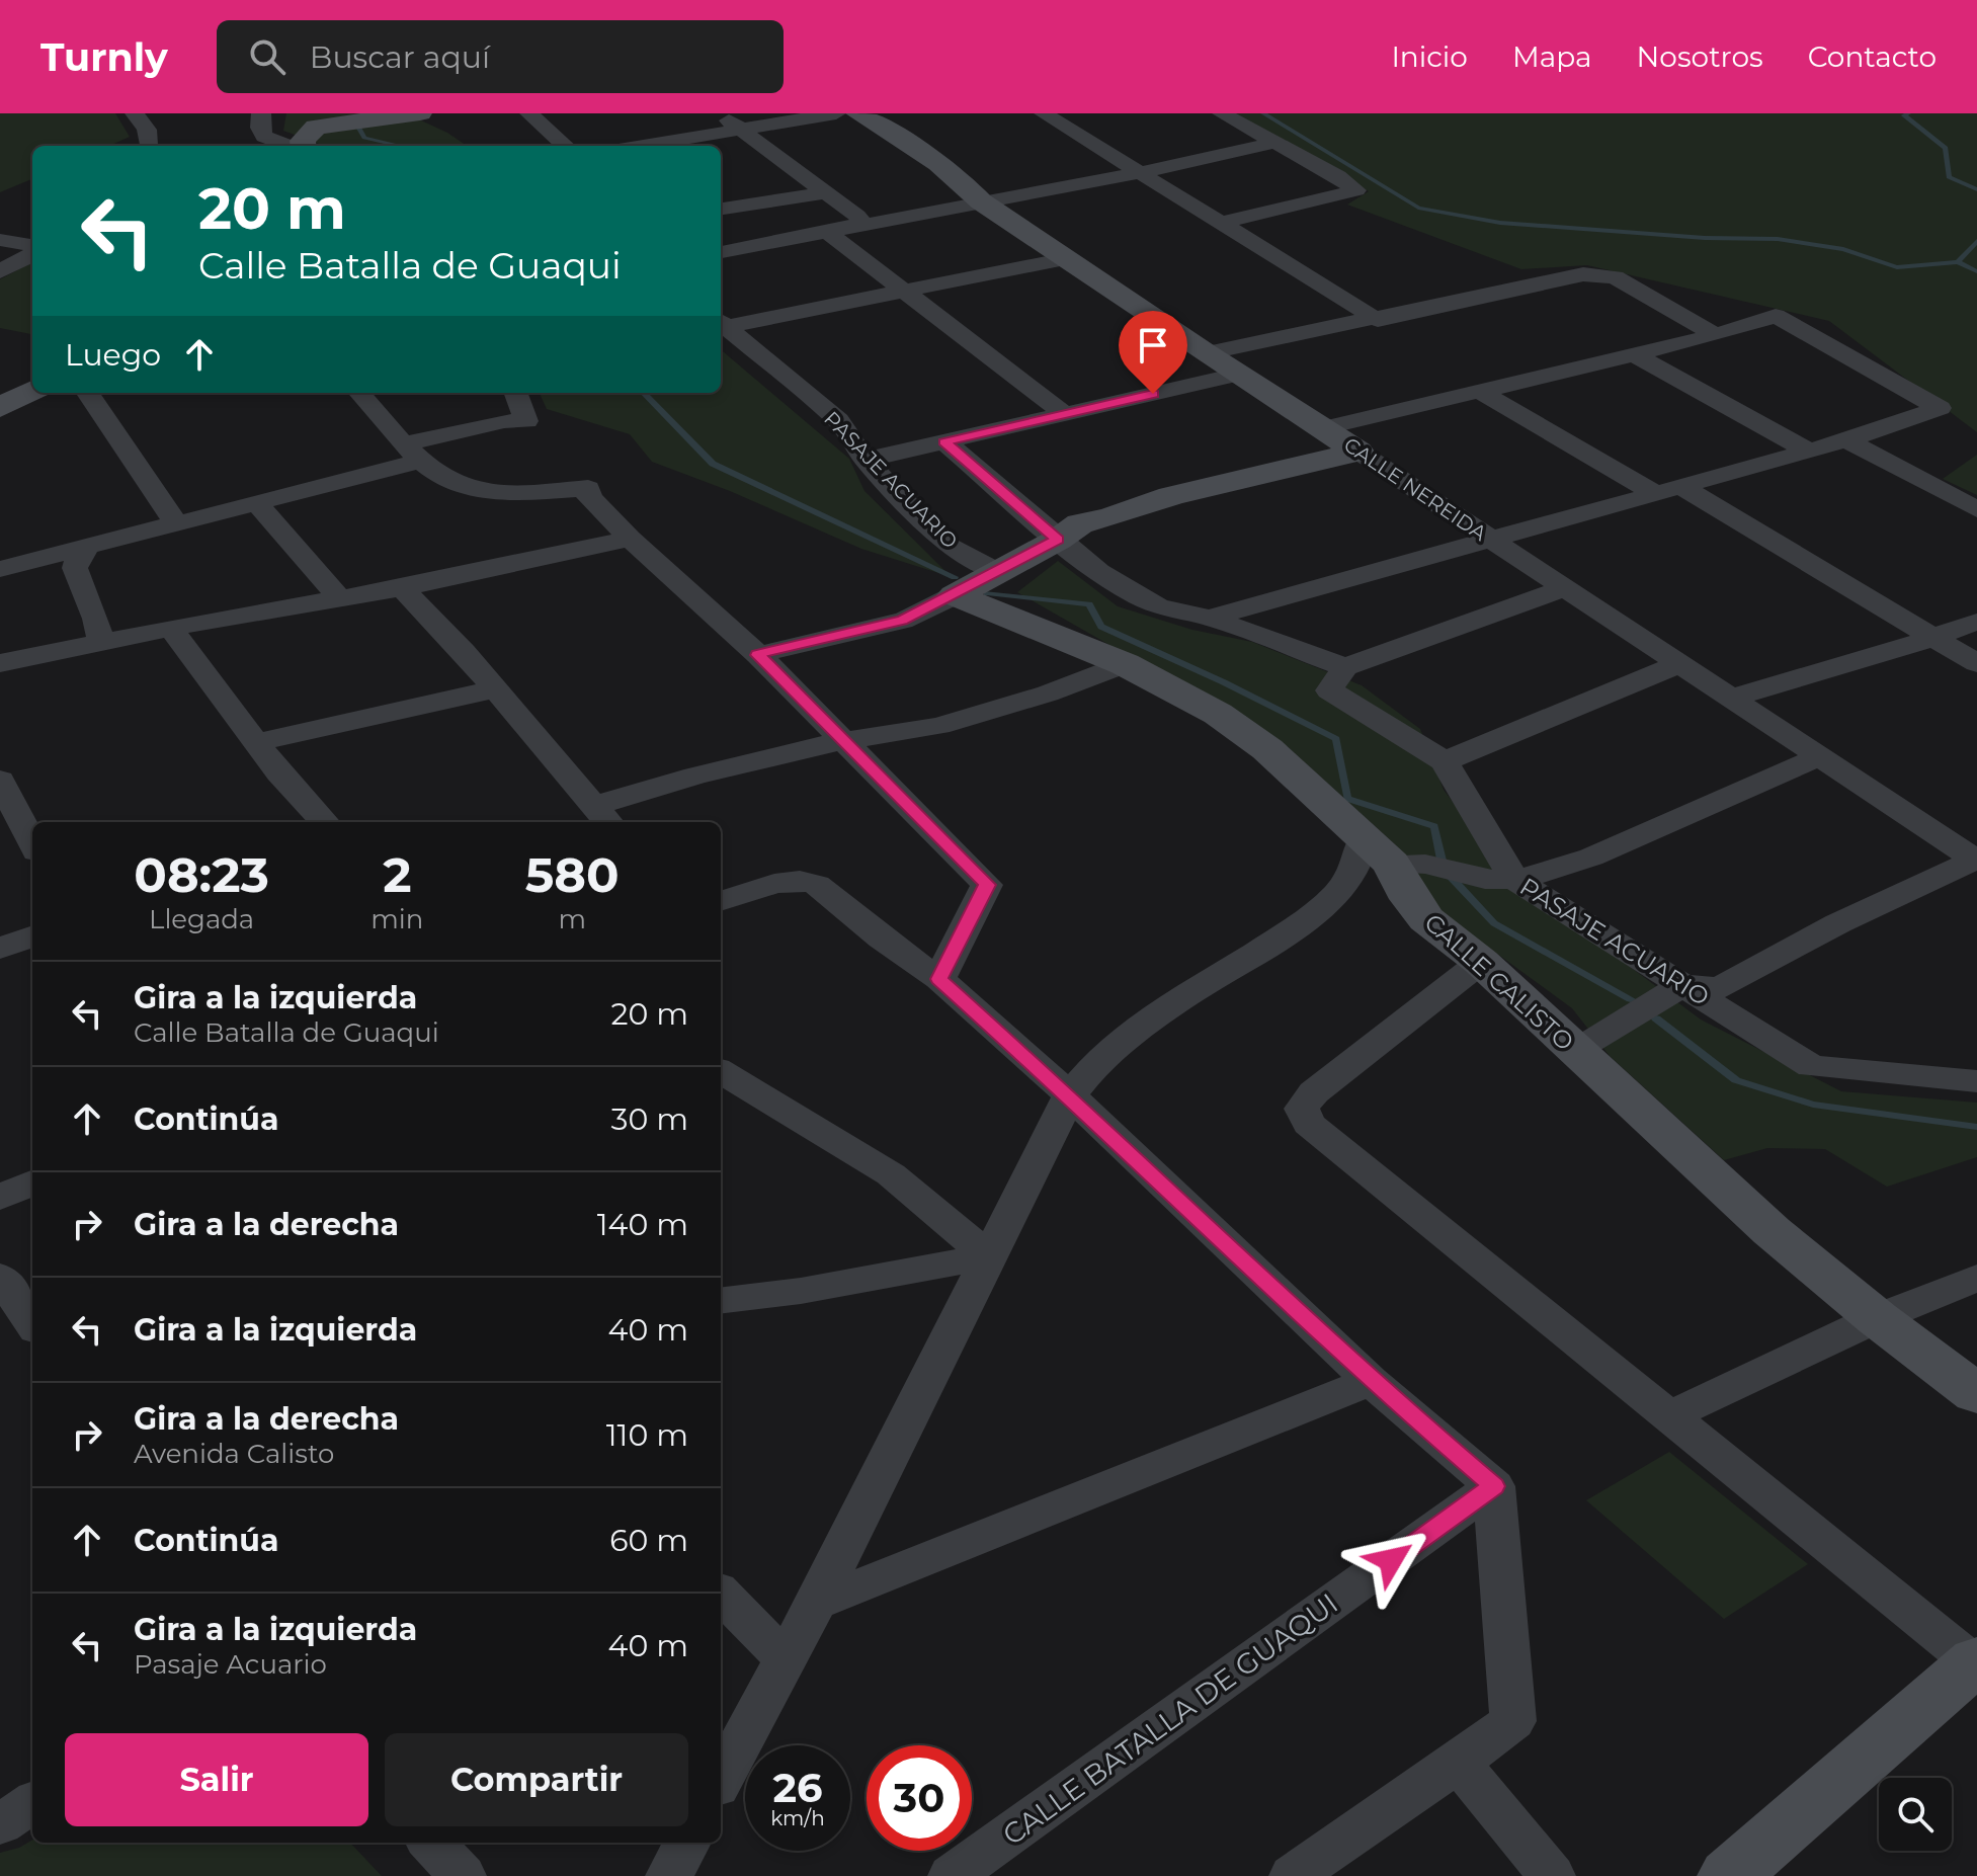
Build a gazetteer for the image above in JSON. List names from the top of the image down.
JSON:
{
  "streets": {
    "street": [
      "PASAJE ACUARIO",
      "CALLE NEREIDA",
      "CALLE CALISTO",
      "CALLE BATALLA DE GUAQUI"
    ]
  },
  "page": {
    "header": "Turnly",
    "search": "Buscar aquí",
    "nav": [
      "Inicio",
      "Mapa",
      "Nosotros",
      "Contacto"
    ],
    "turn": ["20 m", "Calle Batalla de Guaqui"],
    "then": "Luego",
    "eta": [
      "08:23",
      "Llegada",
      "2",
      "min",
      "580",
      "m"
    ],
    "list": [
      {
        "name": "Gira a la izquierda",
        "note": "Calle Batalla de Guaqui",
        "value": "20 m"
      },
      {
        "name": "Continúa",
        "value": "30 m"
      },
      {
        "name": "Gira a la derecha",
        "value": "140 m"
      },
      {
        "name": "Gira a la izquierda",
        "value": "40 m"
      },
      {
        "name": "Gira a la derecha",
        "note": "Avenida Calisto",
        "value": "110 m"
      },
      {
        "name": "Continúa",
        "value": "60 m"
      },
      {
        "name": "Gira a la izquierda",
        "note": "Pasaje Acuario",
        "value": "40 m"
      }
    ],
    "buttons": ["Salir", "Compartir"],
    "speed": "26 km/h",
    "limit": "30"
  }
}
